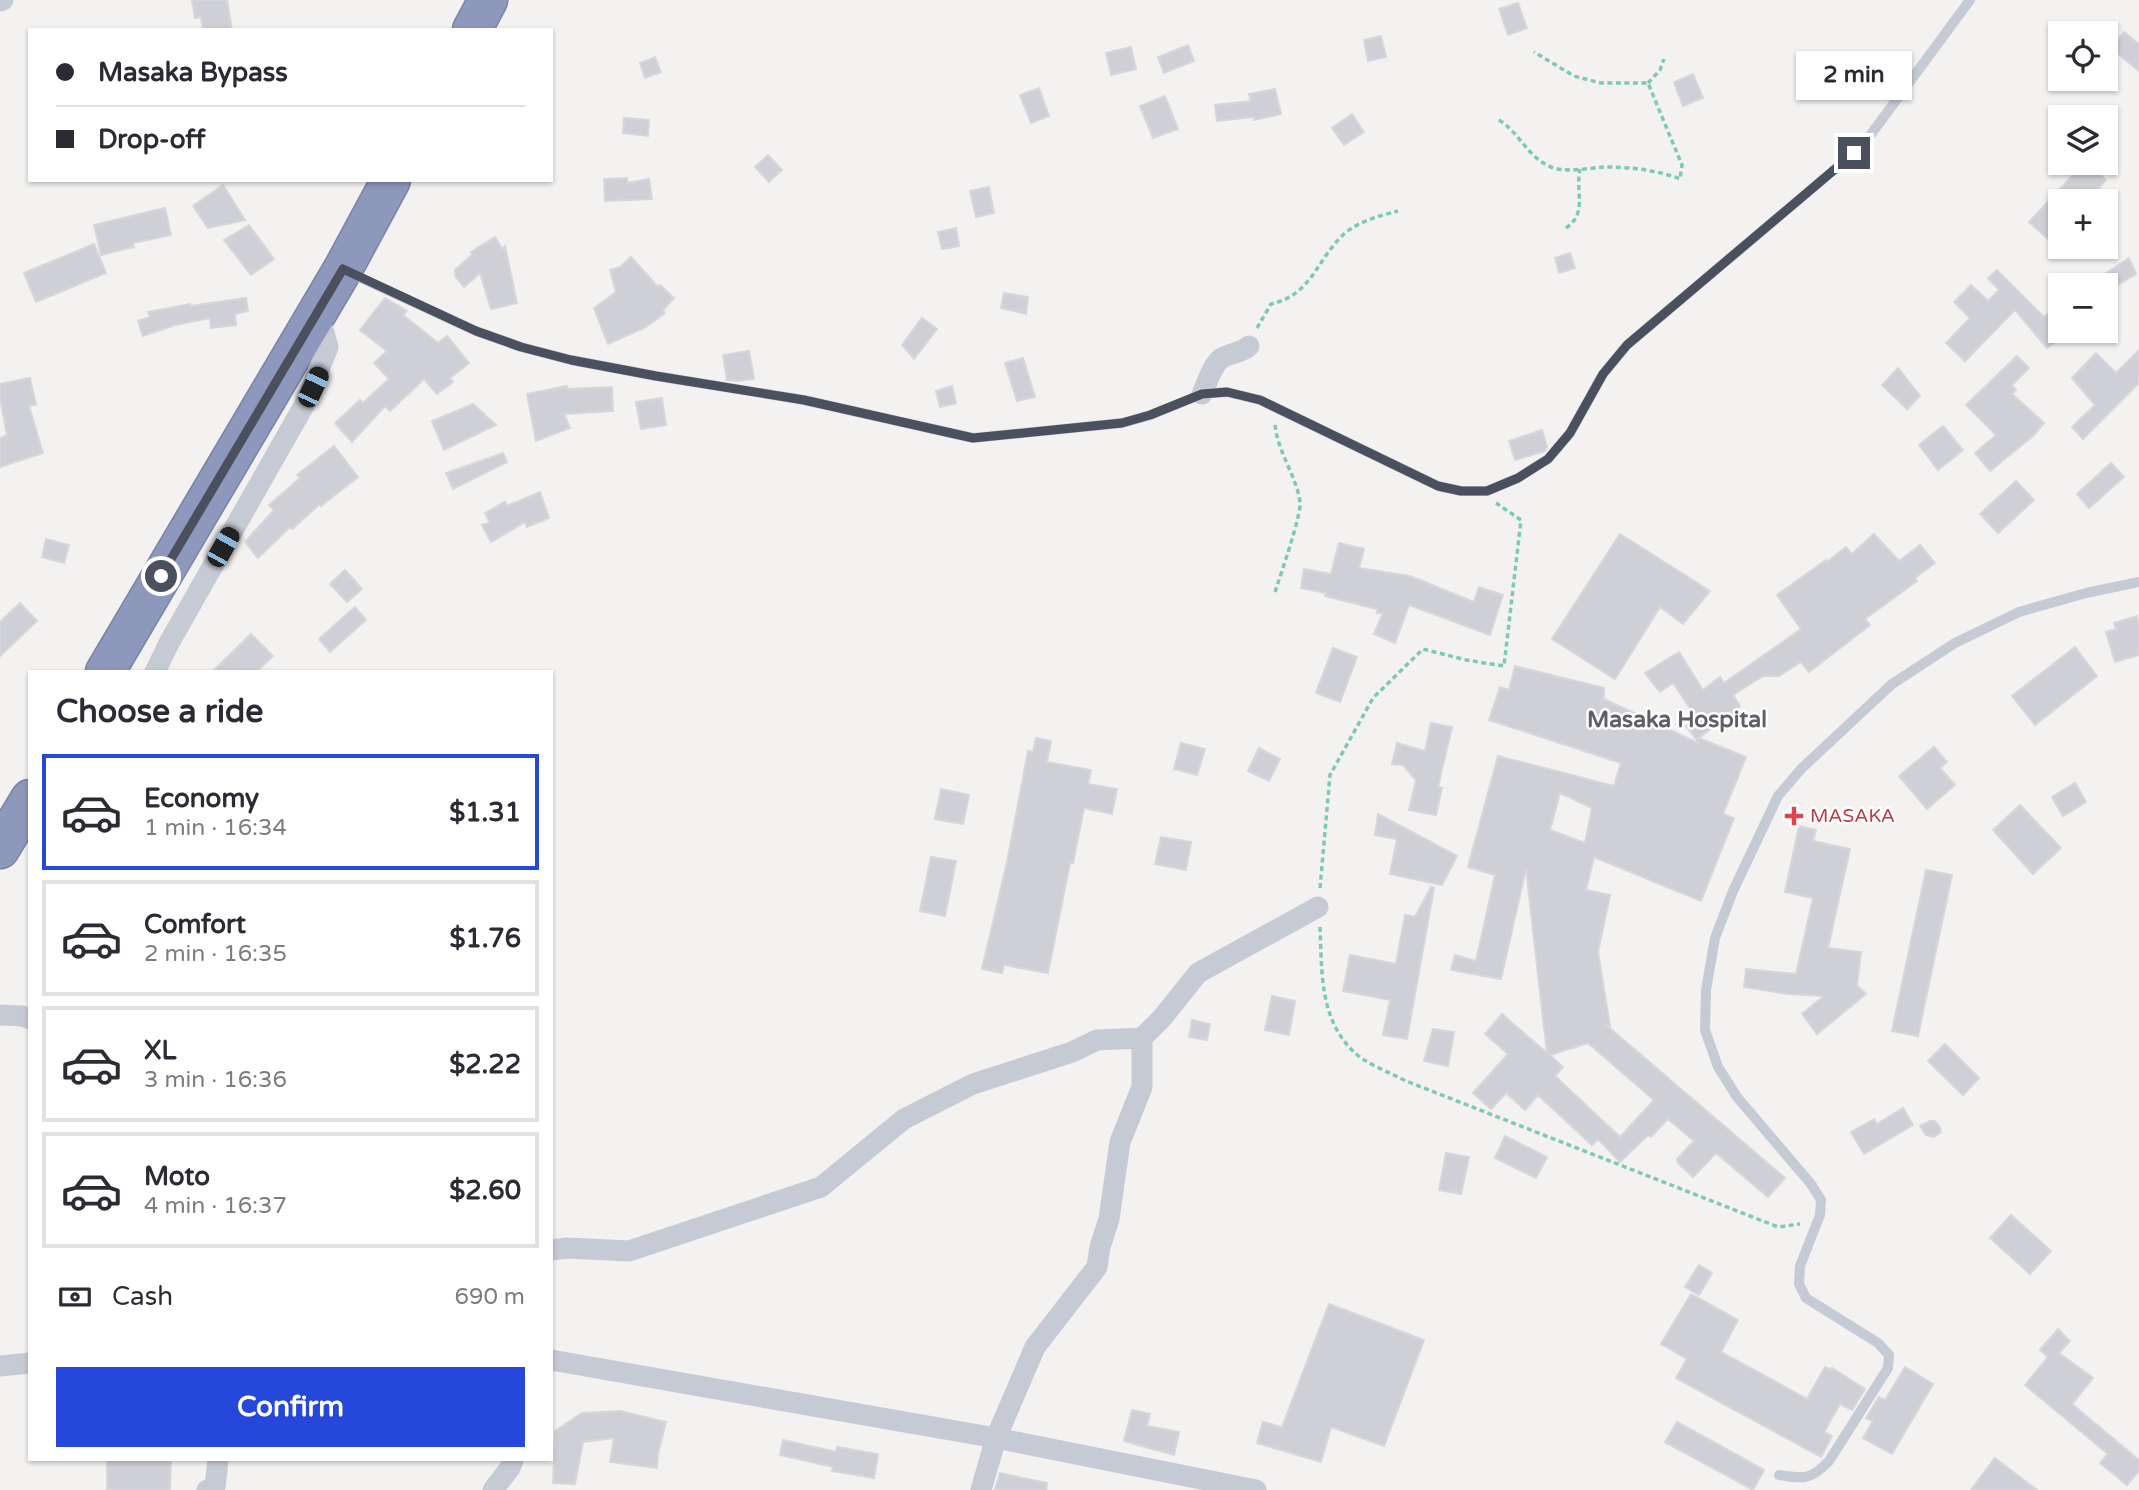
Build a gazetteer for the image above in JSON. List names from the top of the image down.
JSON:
{
  "districts": ["Masaka Hospital"],
  "places": {
    "health": ["MASAKA"]
  },
  "page": {
    "map_buttons": ["+", "−"],
    "banner": ["Masaka Bypass", "Drop-off"],
    "bubble": "2 min",
    "heading": "Choose a ride",
    "list": [
      {
        "name": "Economy",
        "note": "1 min · 16:34",
        "value": "$1.31"
      },
      {
        "name": "Comfort",
        "note": "2 min · 16:35",
        "value": "$1.76"
      },
      {
        "name": "XL",
        "note": "3 min · 16:36",
        "value": "$2.22"
      },
      {
        "name": "Moto",
        "note": "4 min · 16:37",
        "value": "$2.60"
      }
    ],
    "pay": ["Cash", "690 m"],
    "buttons": "Confirm"
  }
}
